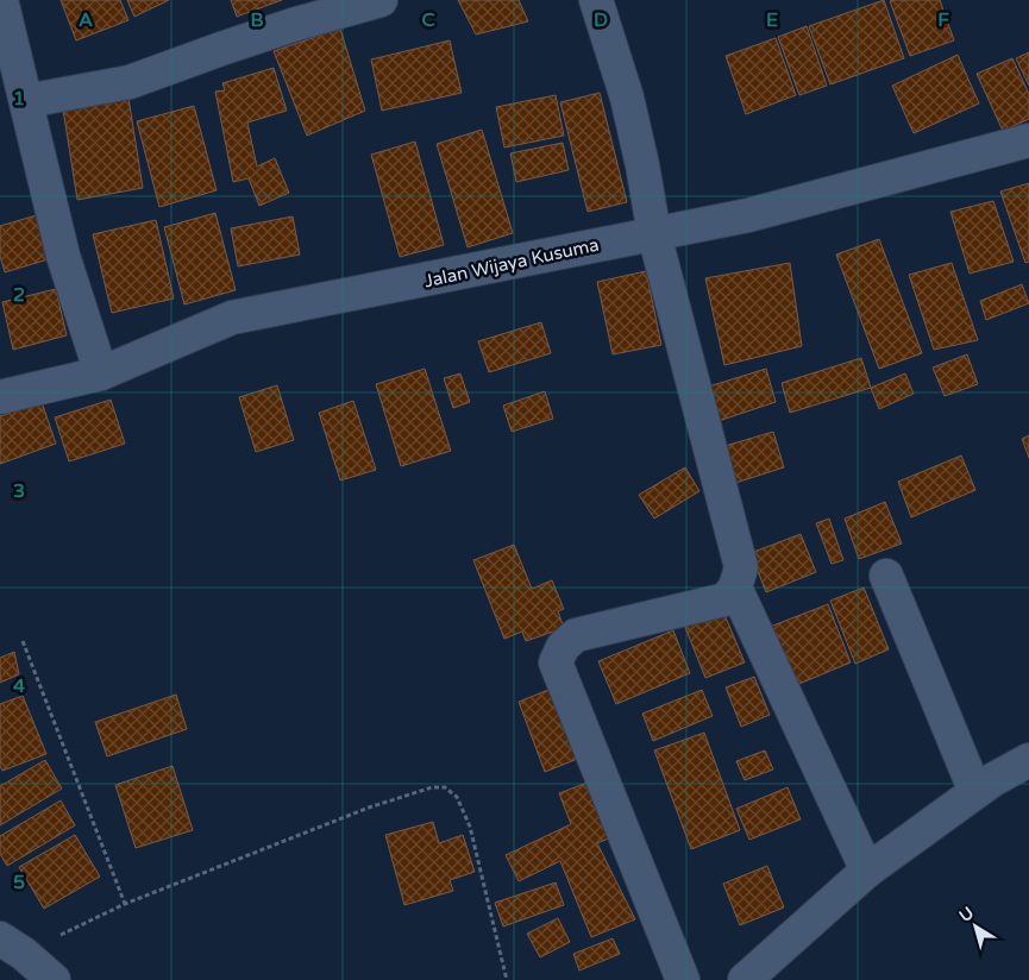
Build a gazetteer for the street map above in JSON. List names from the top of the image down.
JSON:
{
  "streets": {
    "street": ["Jalan Wijaya Kusuma"]
  },
  "north": "top left",
  "grid": {
    "columns": [
      "A",
      "B",
      "C",
      "D",
      "E",
      "F"
    ],
    "rows": [
      "1",
      "2",
      "3",
      "4",
      "5"
    ]
  }
}
